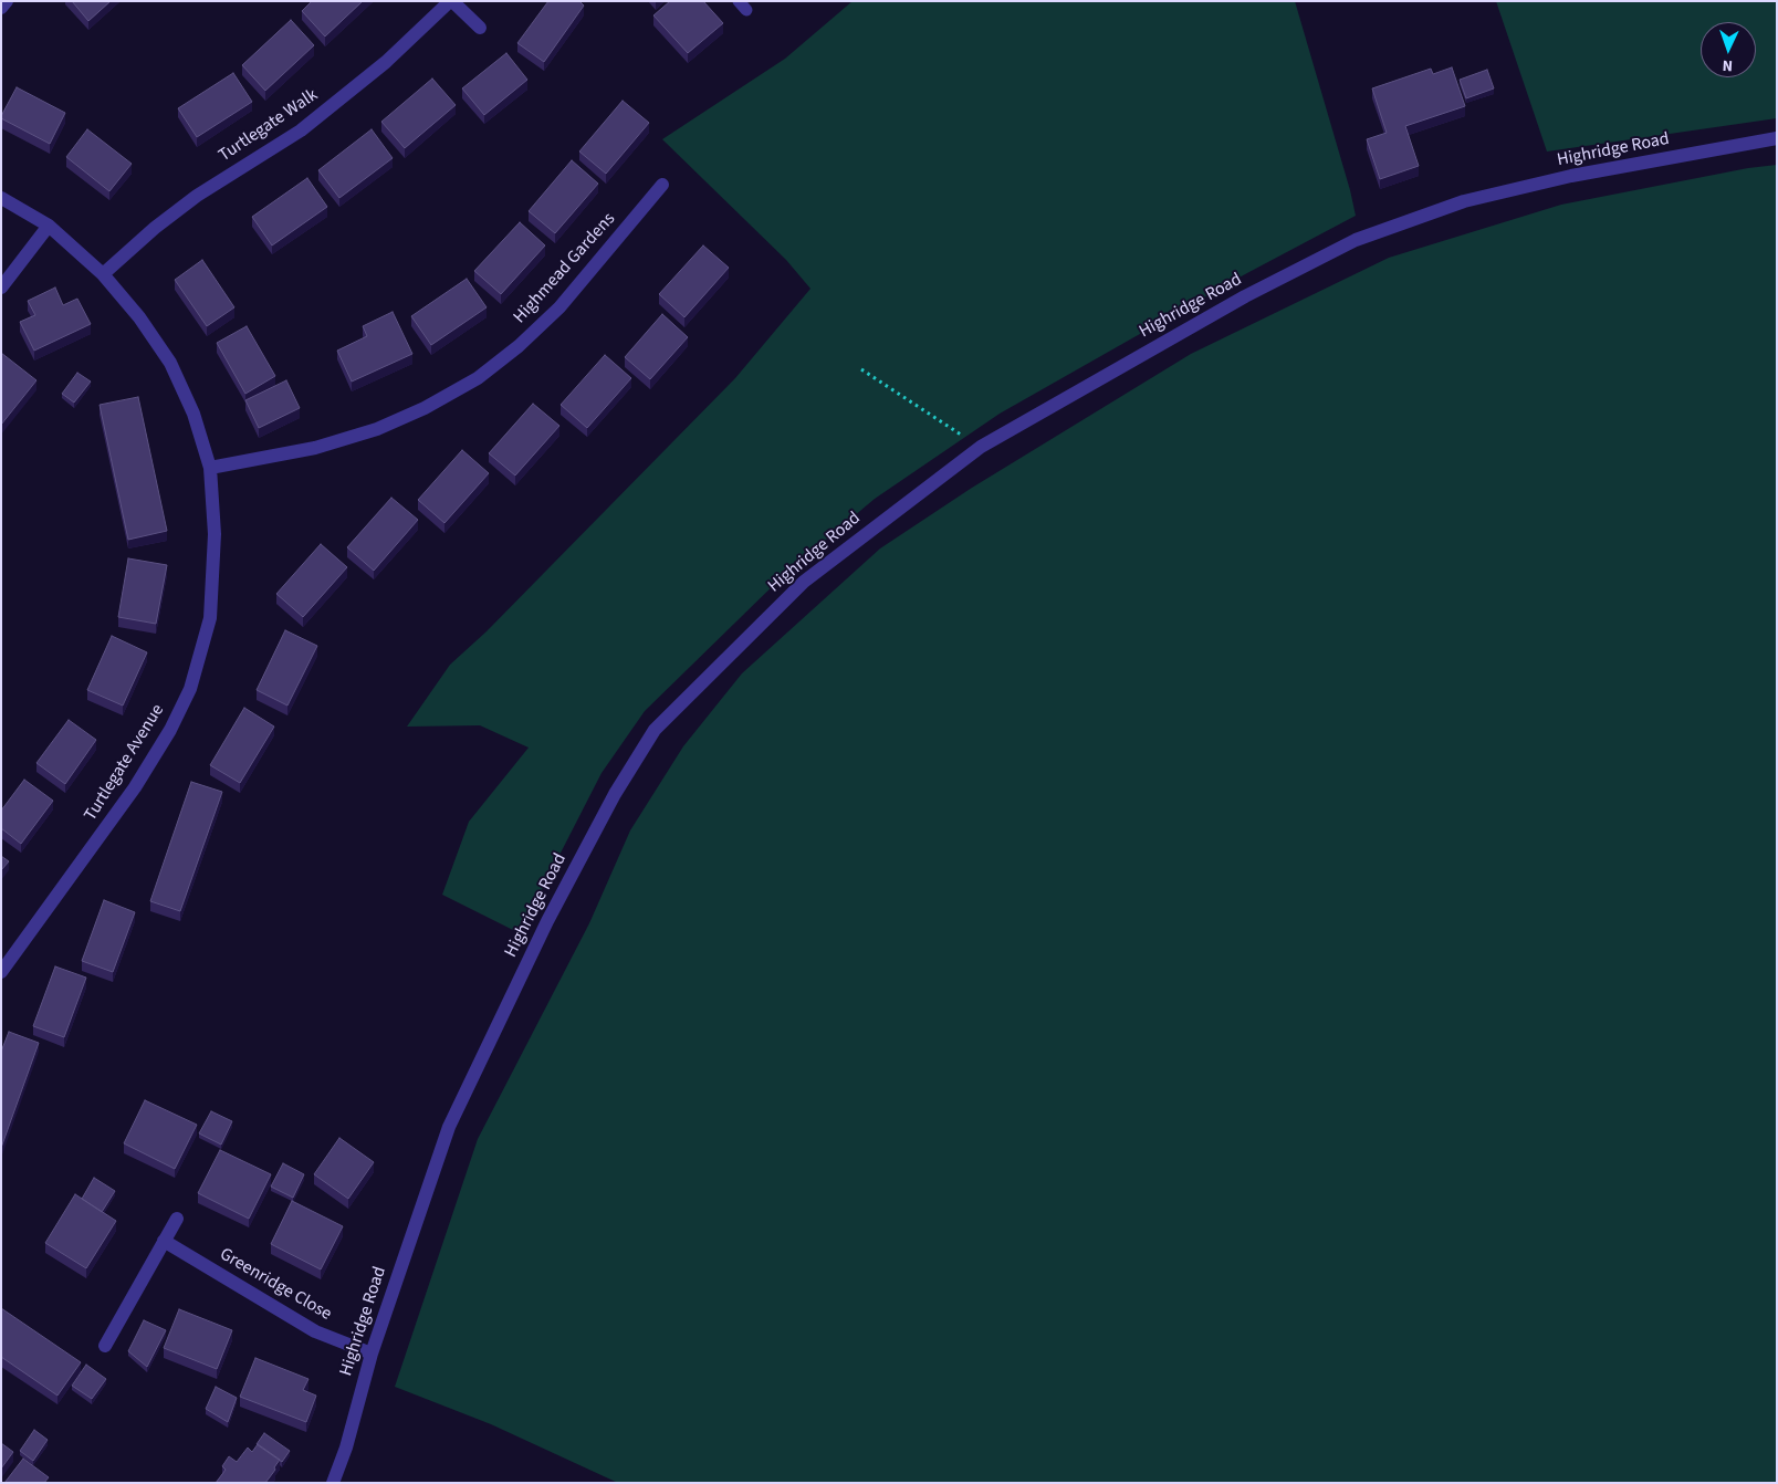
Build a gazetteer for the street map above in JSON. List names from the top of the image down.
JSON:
{
  "streets": {
    "street": [
      "Turtlegate Walk",
      "Highridge Road",
      "Highmead Gardens",
      "Turtlegate Avenue",
      "Greenridge Close"
    ]
  },
  "crossings": [
    ["Turtlegate Walk", "Turtlegate Avenue"],
    ["Highridge Road", "Greenridge Close"],
    ["Highmead Gardens", "Turtlegate Avenue"]
  ],
  "north": "bottom"
}
